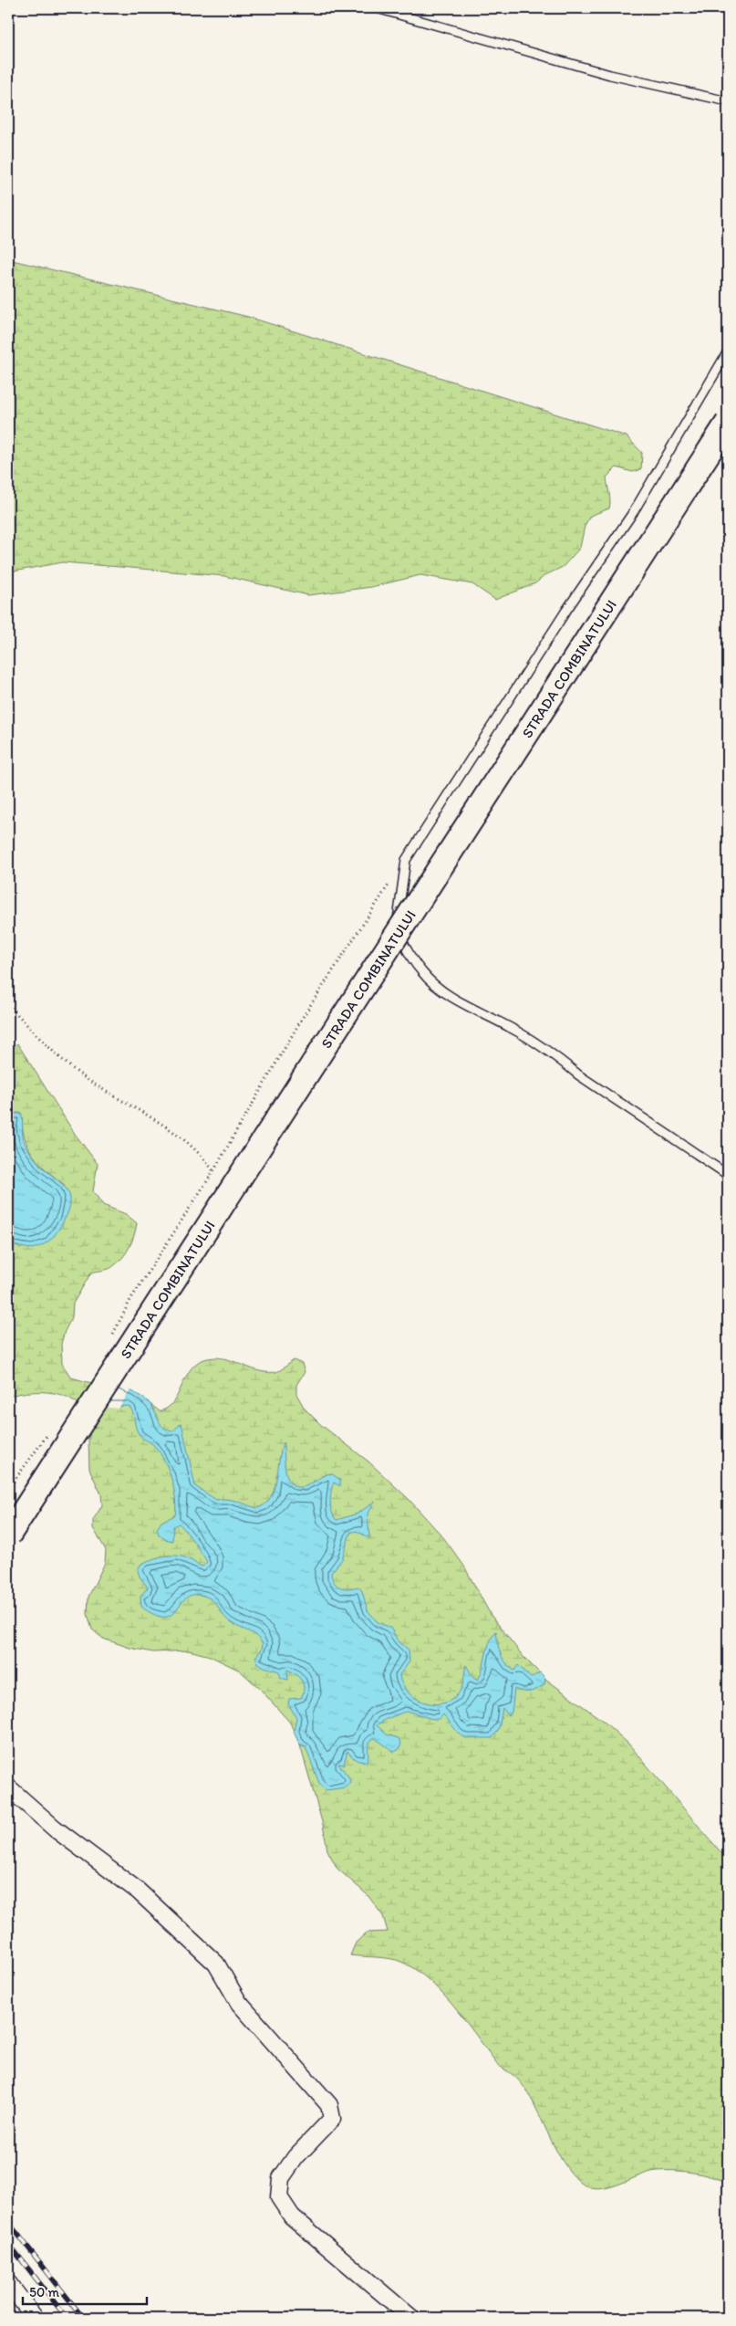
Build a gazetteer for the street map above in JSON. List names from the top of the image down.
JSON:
{
  "streets": {
    "street": ["STRADA COMBINATULUI"]
  },
  "scale_bar": "50 m"
}
